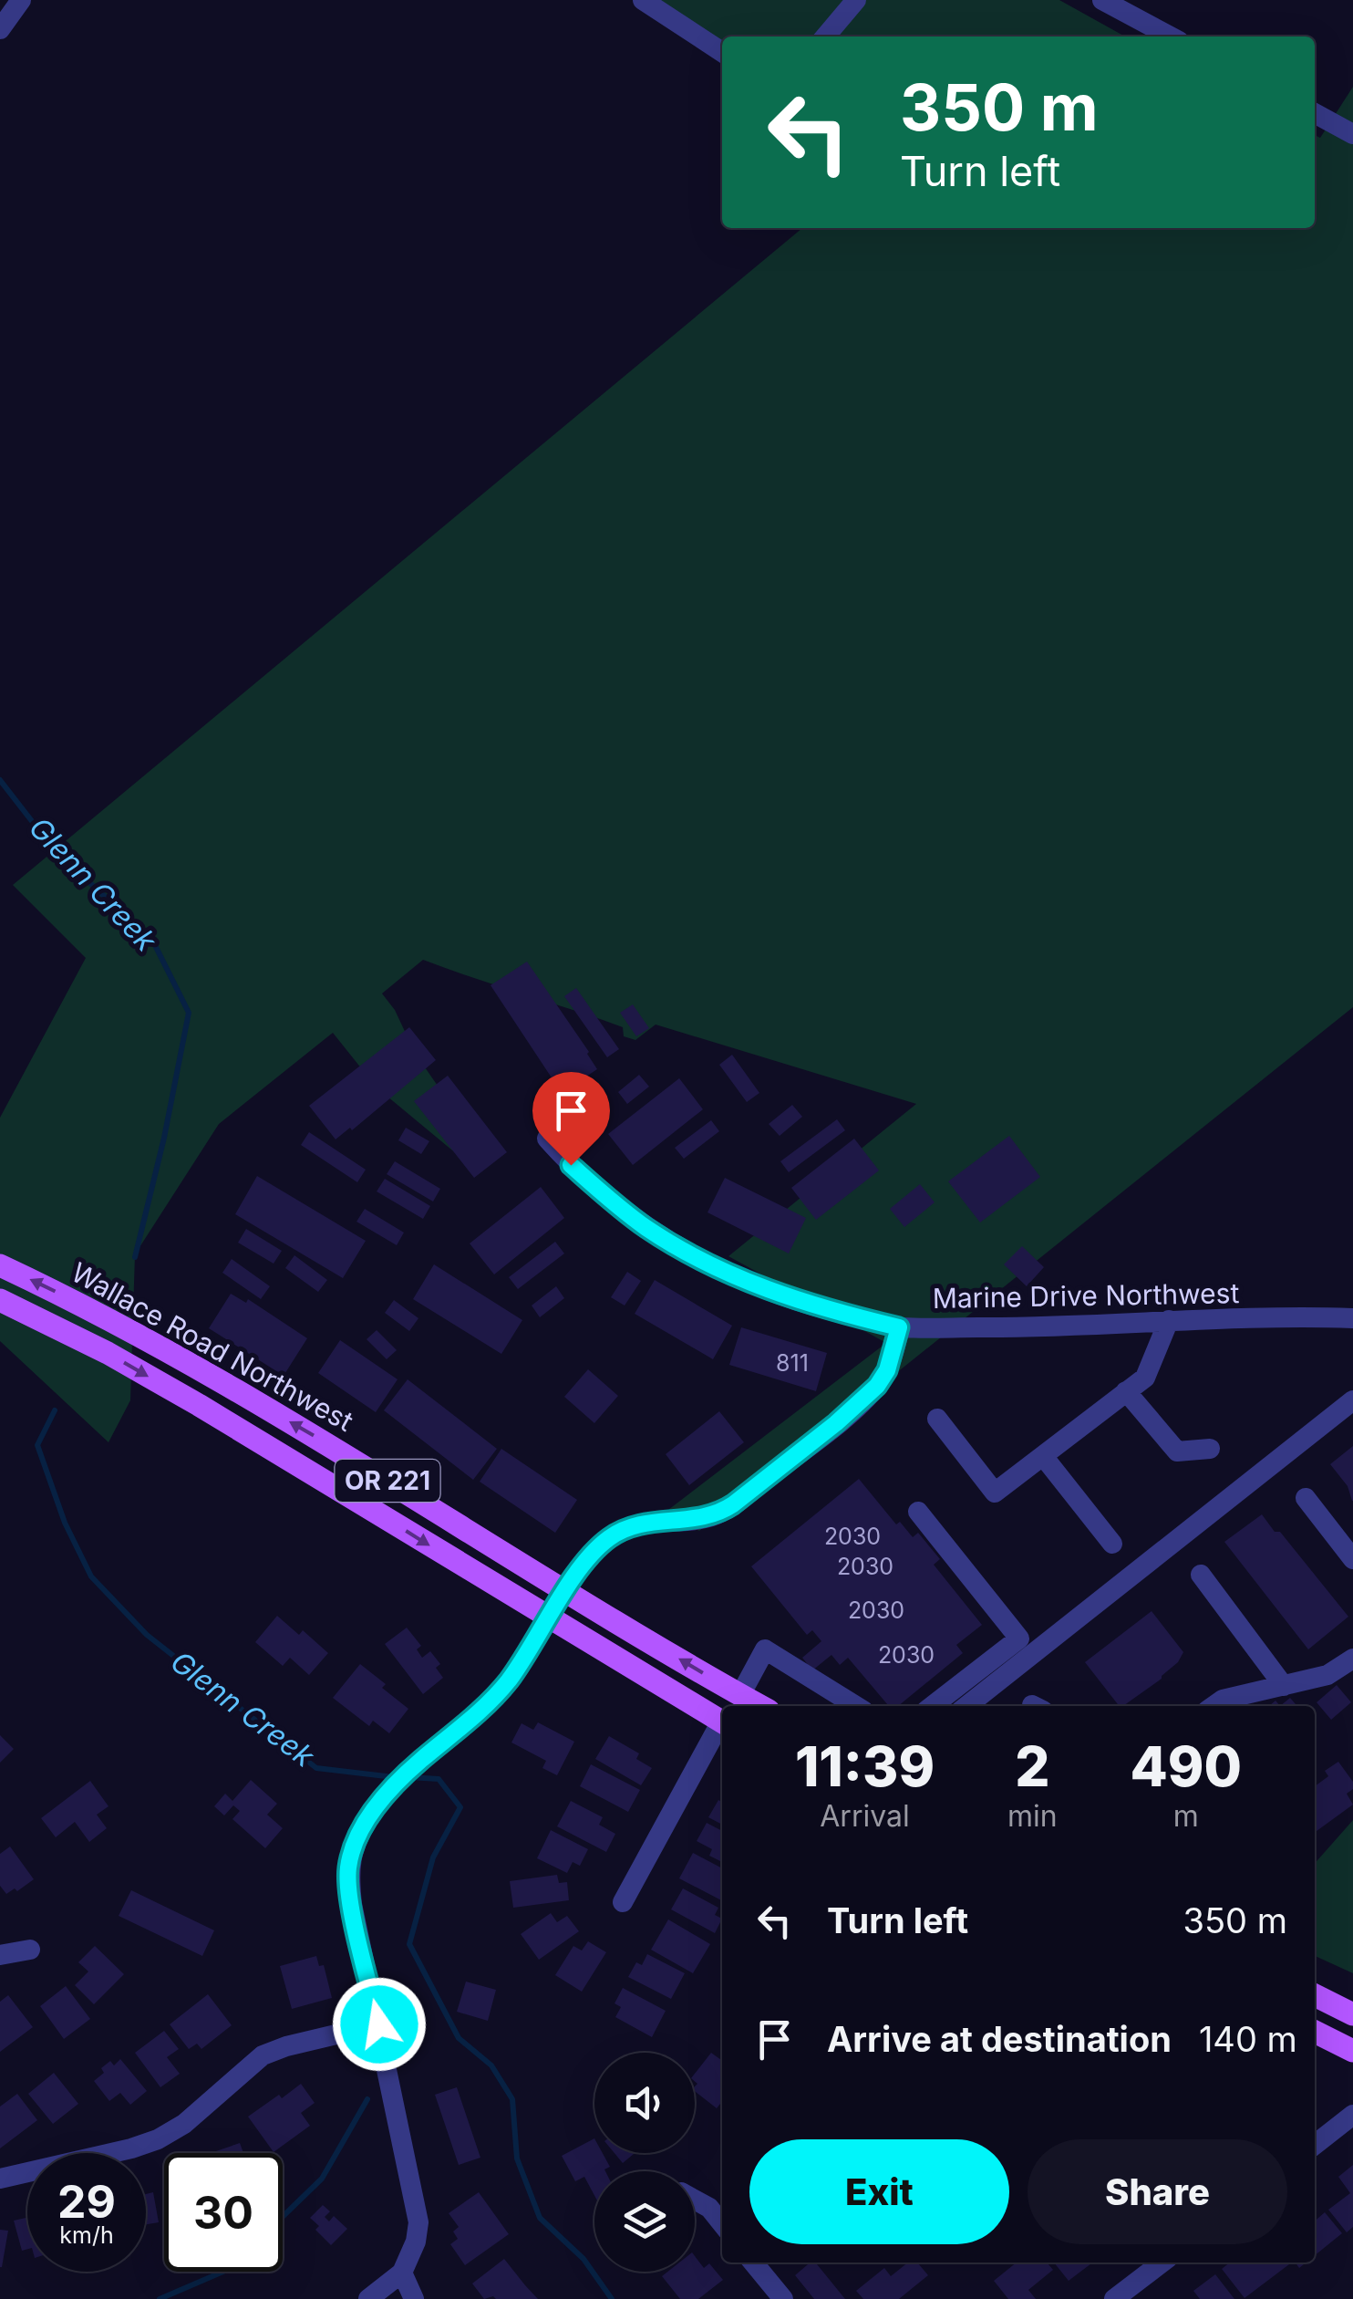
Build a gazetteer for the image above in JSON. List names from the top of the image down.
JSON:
{
  "streets": {
    "main road": ["Wallace Road Northwest", "OR 221"],
    "street": ["Marine Drive Northwest"]
  },
  "water": ["Glenn Creek"],
  "house_numbers": [
    "811",
    "2030",
    "2030",
    "2030",
    "2030"
  ],
  "page": {
    "turn": ["350 m", "Turn left"],
    "eta": [
      "11:39",
      "Arrival",
      "2",
      "min",
      "490",
      "m"
    ],
    "list": [
      {
        "name": "Turn left",
        "value": "350 m"
      },
      {
        "name": "Arrive at destination",
        "value": "140 m"
      }
    ],
    "buttons": ["Exit", "Share"],
    "speed": "29 km/h",
    "limit": "30"
  }
}
